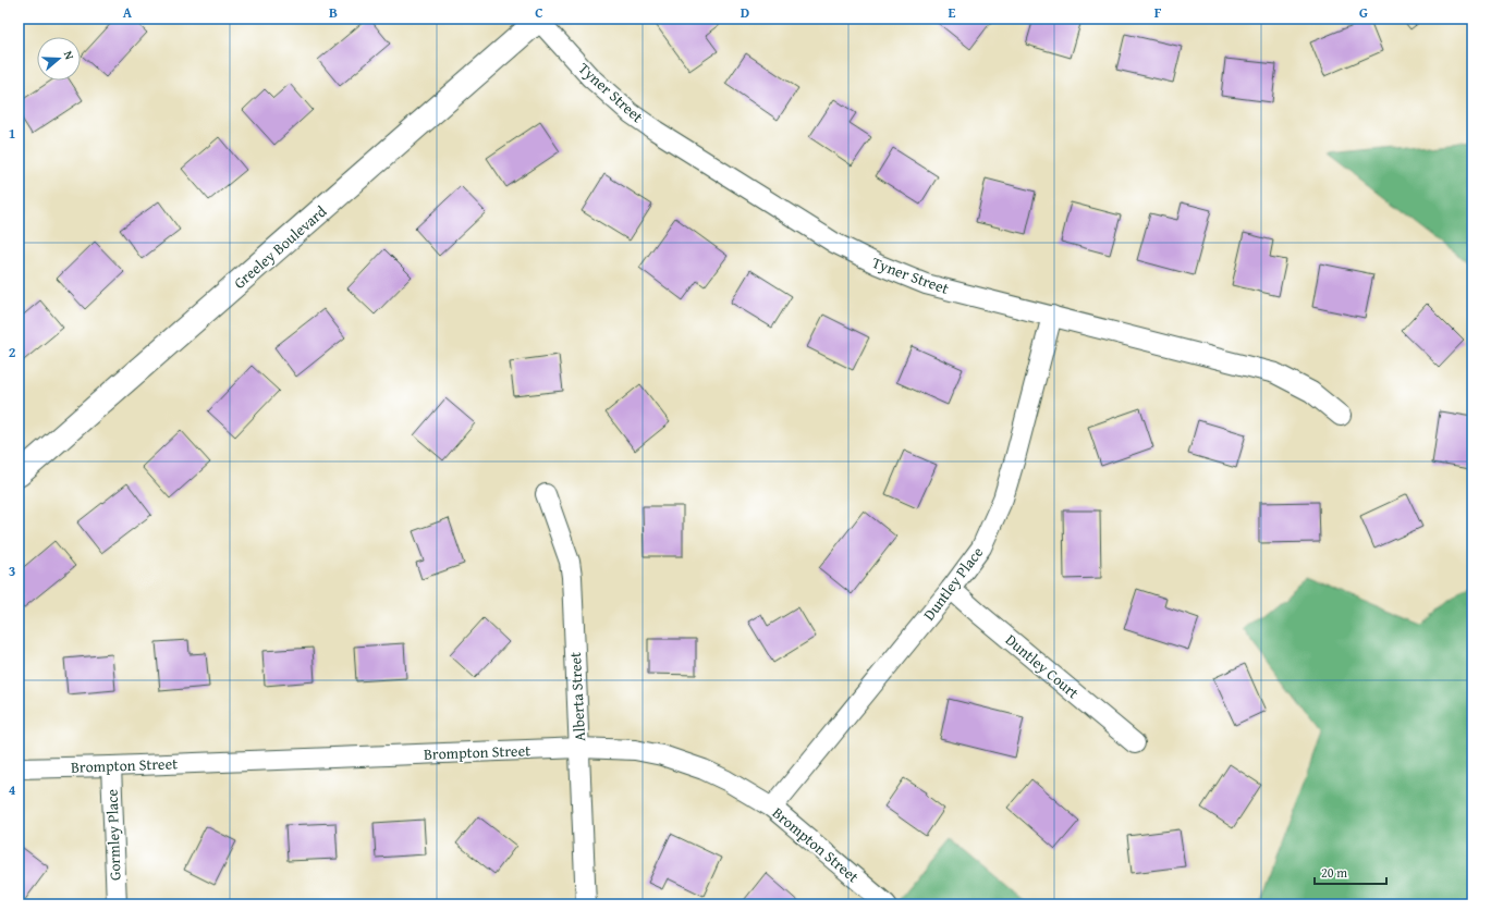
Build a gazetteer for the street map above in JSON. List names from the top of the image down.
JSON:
{
  "streets": {
    "street": [
      "Tyner Street",
      "Greeley Boulevard",
      "Duntley Place",
      "Duntley Court",
      "Alberta Street",
      "Brompton Street",
      "Gormley Place"
    ]
  },
  "crossings": [
    ["Tyner Street", "Greeley Boulevard"],
    ["Tyner Street", "Duntley Place"],
    ["Duntley Place", "Duntley Court"],
    ["Duntley Place", "Brompton Street"],
    ["Alberta Street", "Brompton Street"],
    ["Brompton Street", "Gormley Place"]
  ],
  "scale_bar": "20 m",
  "north": "right",
  "grid": {
    "columns": [
      "A",
      "B",
      "C",
      "D",
      "E",
      "F",
      "G"
    ],
    "rows": [
      "1",
      "2",
      "3",
      "4"
    ]
  }
}
